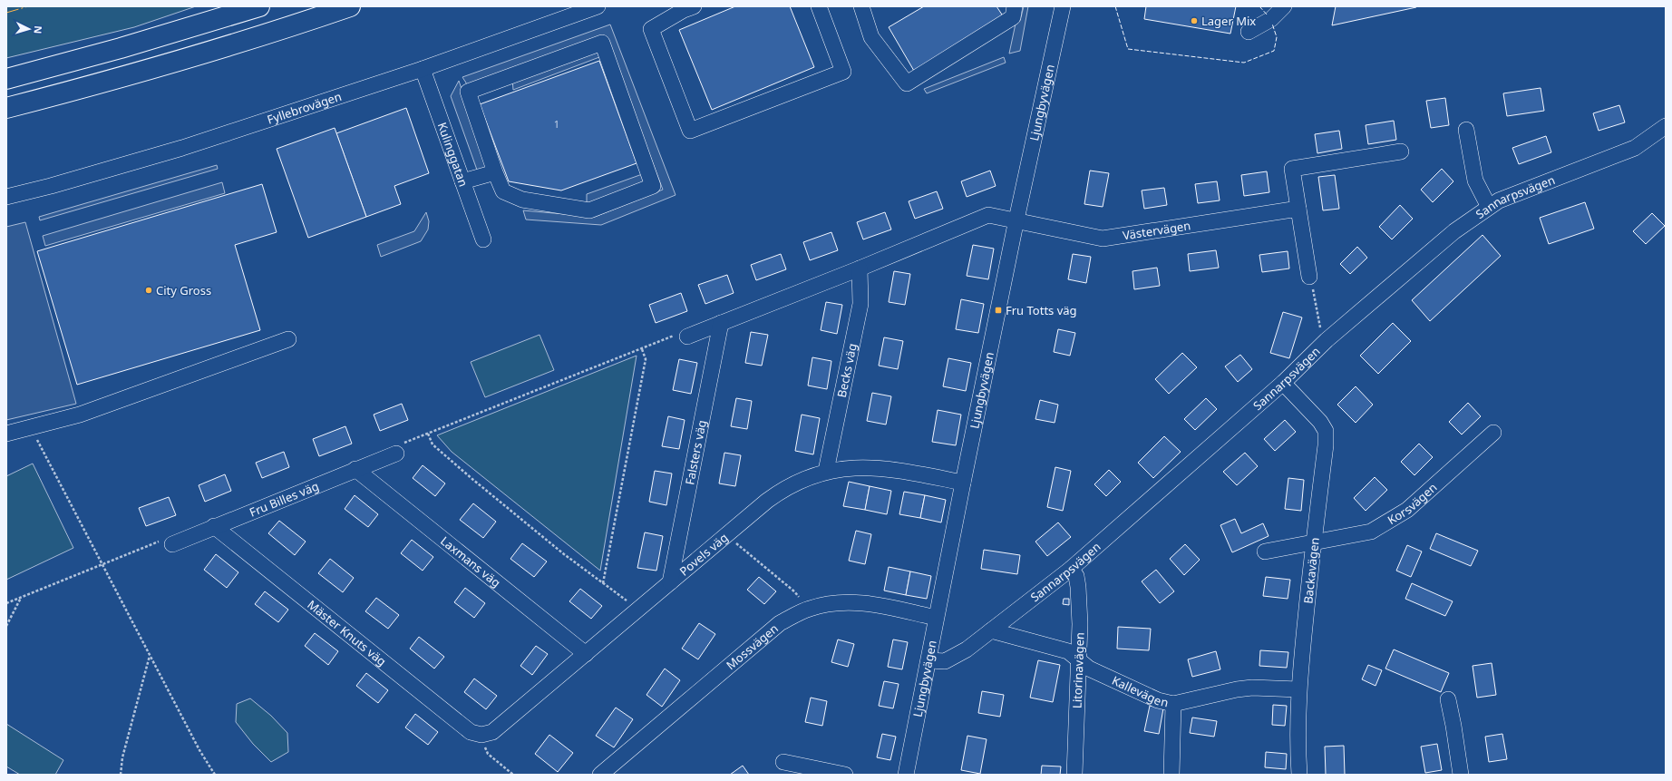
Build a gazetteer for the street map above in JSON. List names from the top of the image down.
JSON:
{
  "streets": {
    "street": [
      "Ljungbyvägen",
      "Fyllebrovägen",
      "Kulinggatan",
      "Sannarpsvägen",
      "Västervägen",
      "Becks väg",
      "Falsters väg",
      "Fru Billes väg",
      "Korsvägen",
      "Povels väg",
      "Laxmans väg",
      "Backavägen",
      "Mäster Knuts väg",
      "Mossvägen",
      "Litorinavägen",
      "Kallevägen"
    ]
  },
  "crossings": [
    ["Ljungbyvägen", "Sannarpsvägen"],
    ["Ljungbyvägen", "Västervägen"],
    ["Ljungbyvägen", "Povels väg"],
    ["Ljungbyvägen", "Mossvägen"],
    ["Fyllebrovägen", "Kulinggatan"],
    ["Sannarpsvägen", "Backavägen"],
    ["Sannarpsvägen", "Litorinavägen"],
    ["Sannarpsvägen", "Kallevägen"],
    ["Becks väg", "Povels väg"],
    ["Falsters väg", "Povels väg"],
    ["Fru Billes väg", "Laxmans väg"],
    ["Fru Billes väg", "Mäster Knuts väg"],
    ["Korsvägen", "Backavägen"],
    ["Povels väg", "Laxmans väg"],
    ["Povels väg", "Mäster Knuts väg"],
    ["Backavägen", "Kallevägen"],
    ["Litorinavägen", "Kallevägen"]
  ],
  "places": {
    "other": ["Lager Mix", "City Gross"],
    "transit": ["Fru Totts väg"]
  },
  "house_numbers": ["1"],
  "north": "right"
}
